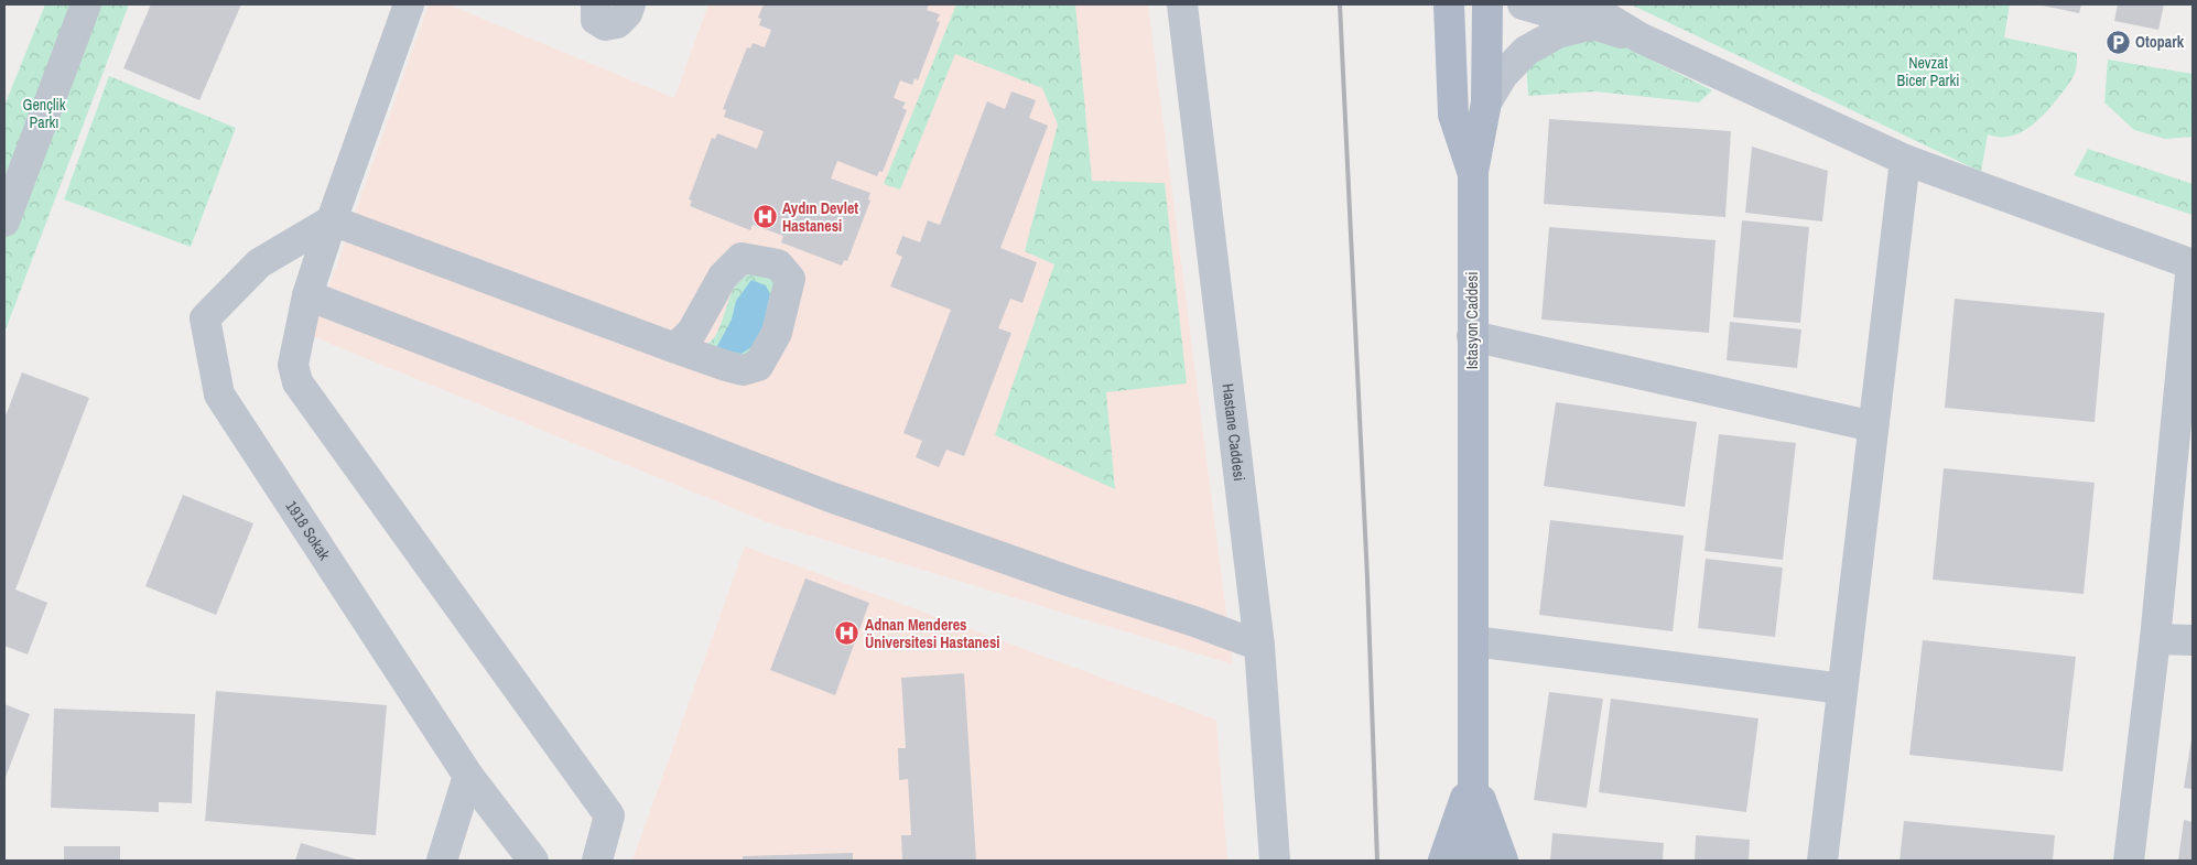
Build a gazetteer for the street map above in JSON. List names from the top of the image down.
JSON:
{
  "streets": {
    "main road": ["Istasyon Caddesi"],
    "street": ["Hastane Caddesi", "1918 Sokak"]
  },
  "parks": ["Nevzat Bicer Parki", "Gençlik Parkı"],
  "places": {
    "parking": ["Otopark"],
    "hospital": ["Aydın Devlet Hastanesi", "Adnan Menderes Üniversitesi Hastanesi"]
  }
}
